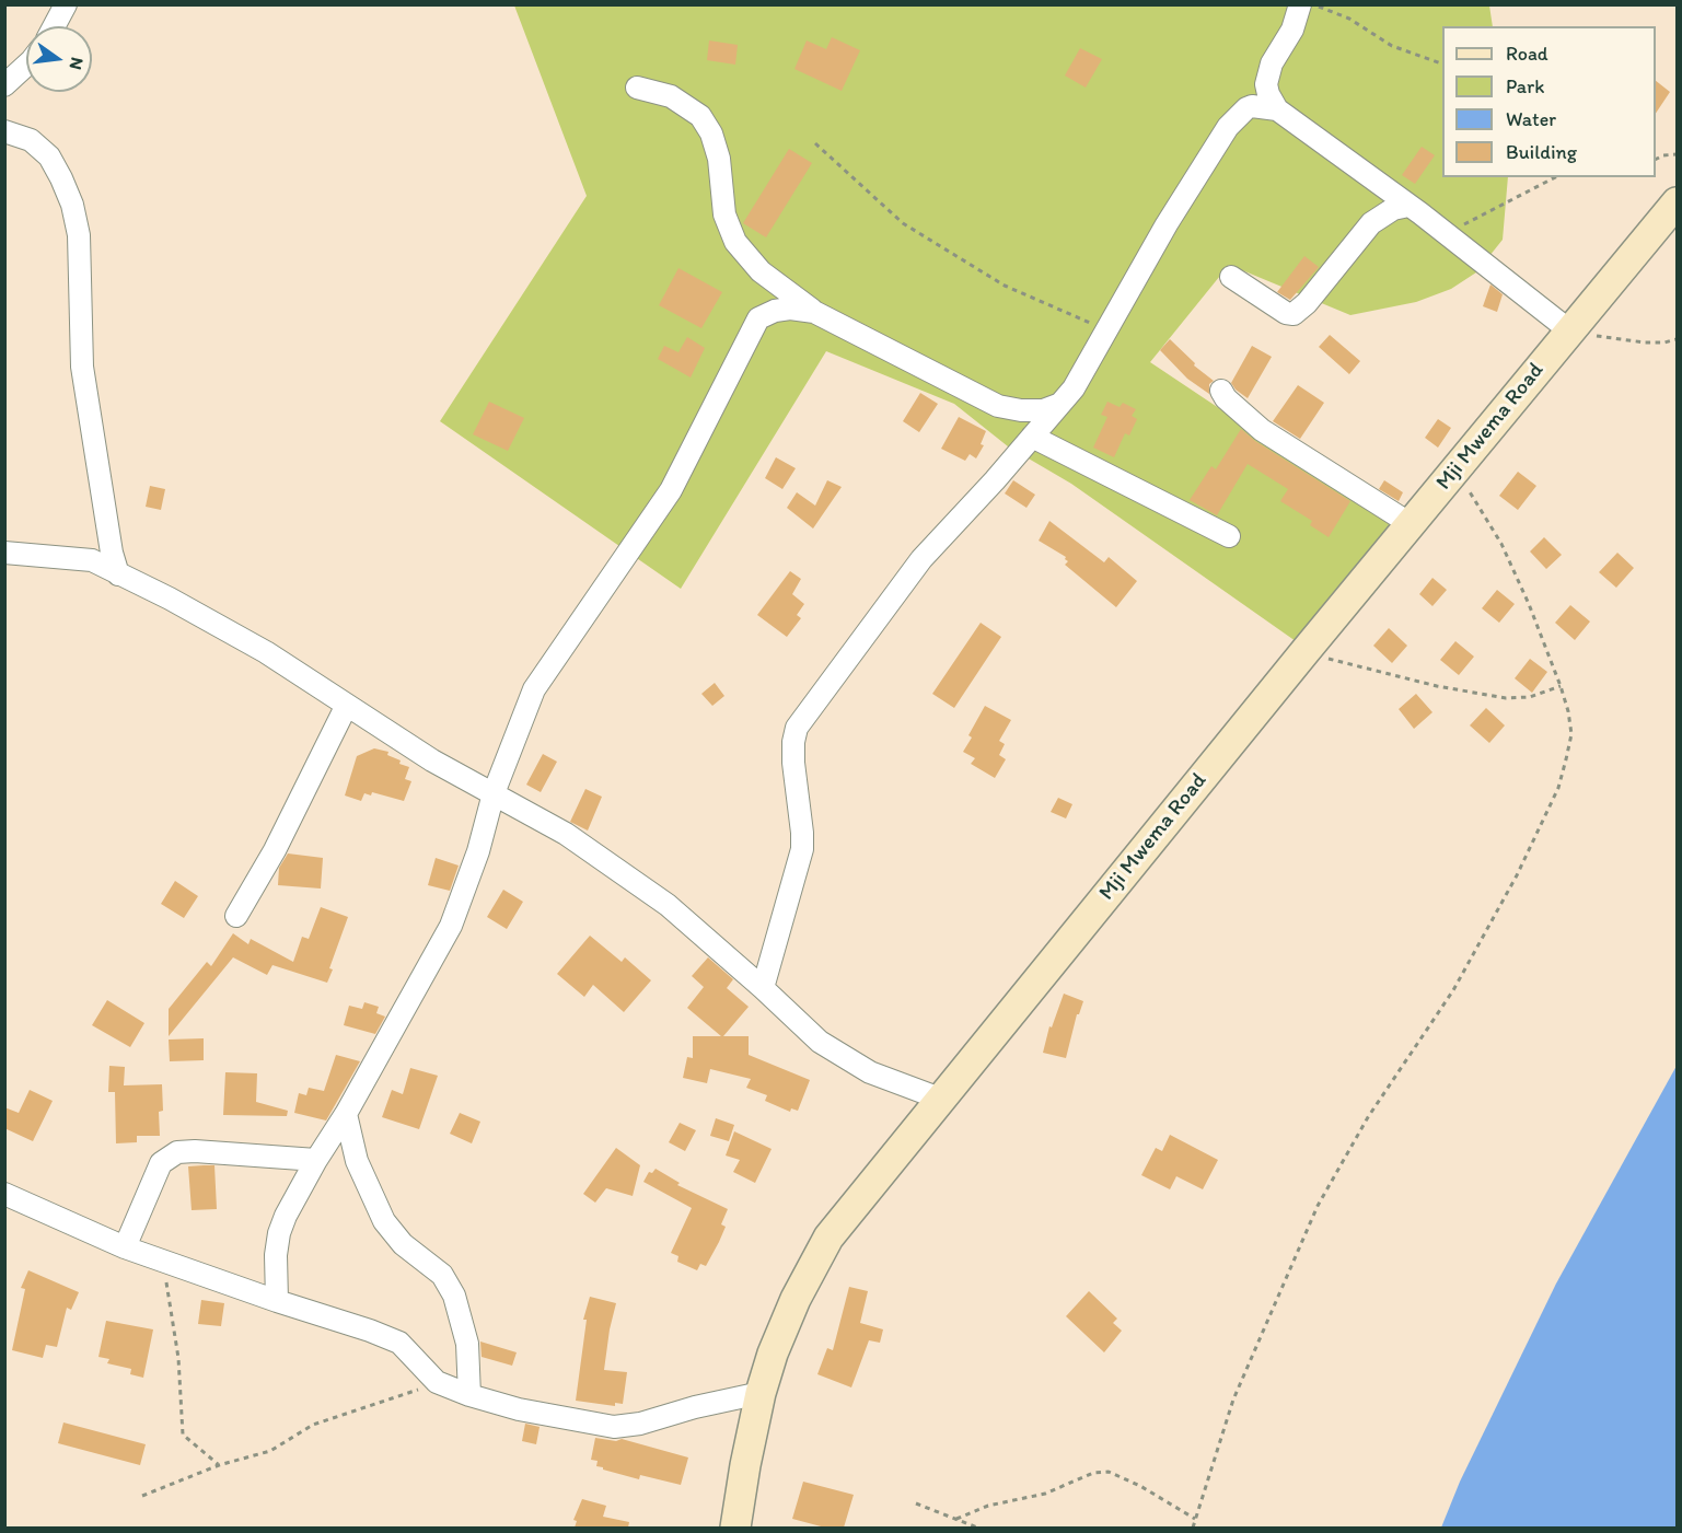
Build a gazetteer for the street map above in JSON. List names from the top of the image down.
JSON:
{
  "streets": {
    "main road": ["Mji Mwema Road"]
  },
  "legend": [
    "Road",
    "Park",
    "Water",
    "Building"
  ],
  "north": "right"
}
